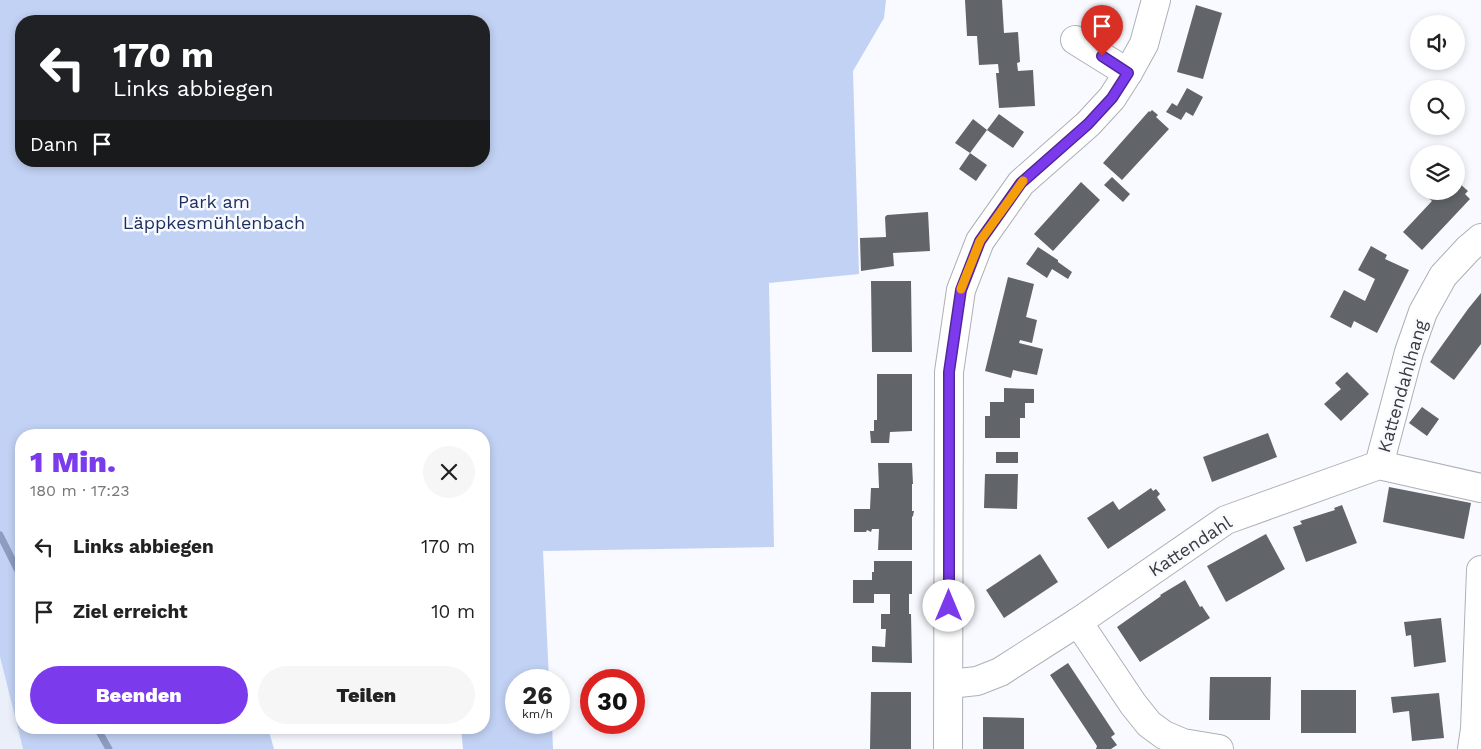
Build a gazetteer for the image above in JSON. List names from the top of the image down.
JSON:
{
  "streets": {
    "street": ["Kattendahlhang", "Kattendahl"]
  },
  "crossings": [
    ["Kattendahlhang", "Kattendahl"]
  ],
  "parks": ["Park am Läppkesmühlenbach"],
  "page": {
    "turn": ["170 m", "Links abbiegen"],
    "then": "Dann",
    "heading": ["1 Min.", "180 m · 17:23"],
    "list": [
      {
        "name": "Links abbiegen",
        "value": "170 m"
      },
      {
        "name": "Ziel erreicht",
        "value": "10 m"
      }
    ],
    "buttons": ["Beenden", "Teilen"],
    "speed": "26 km/h",
    "limit": "30"
  }
}
